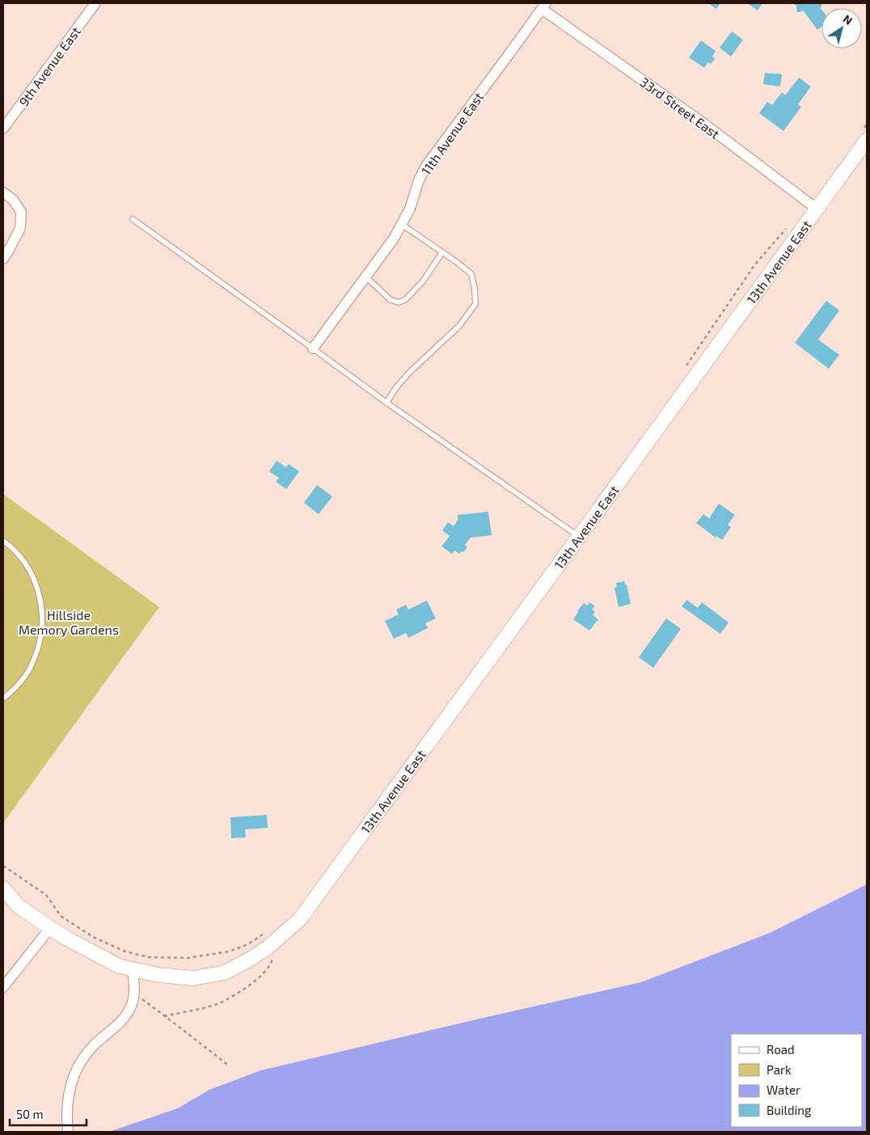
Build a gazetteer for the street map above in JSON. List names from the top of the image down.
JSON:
{
  "streets": {
    "main road": ["13th Avenue East"],
    "street": ["9th Avenue East", "33rd Street East", "11th Avenue East"]
  },
  "crossings": [
    ["33rd Street East", "11th Avenue East"],
    ["33rd Street East", "13th Avenue East"]
  ],
  "parks": ["Hillside Memory Gardens"],
  "legend": [
    "Road",
    "Park",
    "Water",
    "Building"
  ],
  "scale_bar": "50 m",
  "north": "top right"
}
